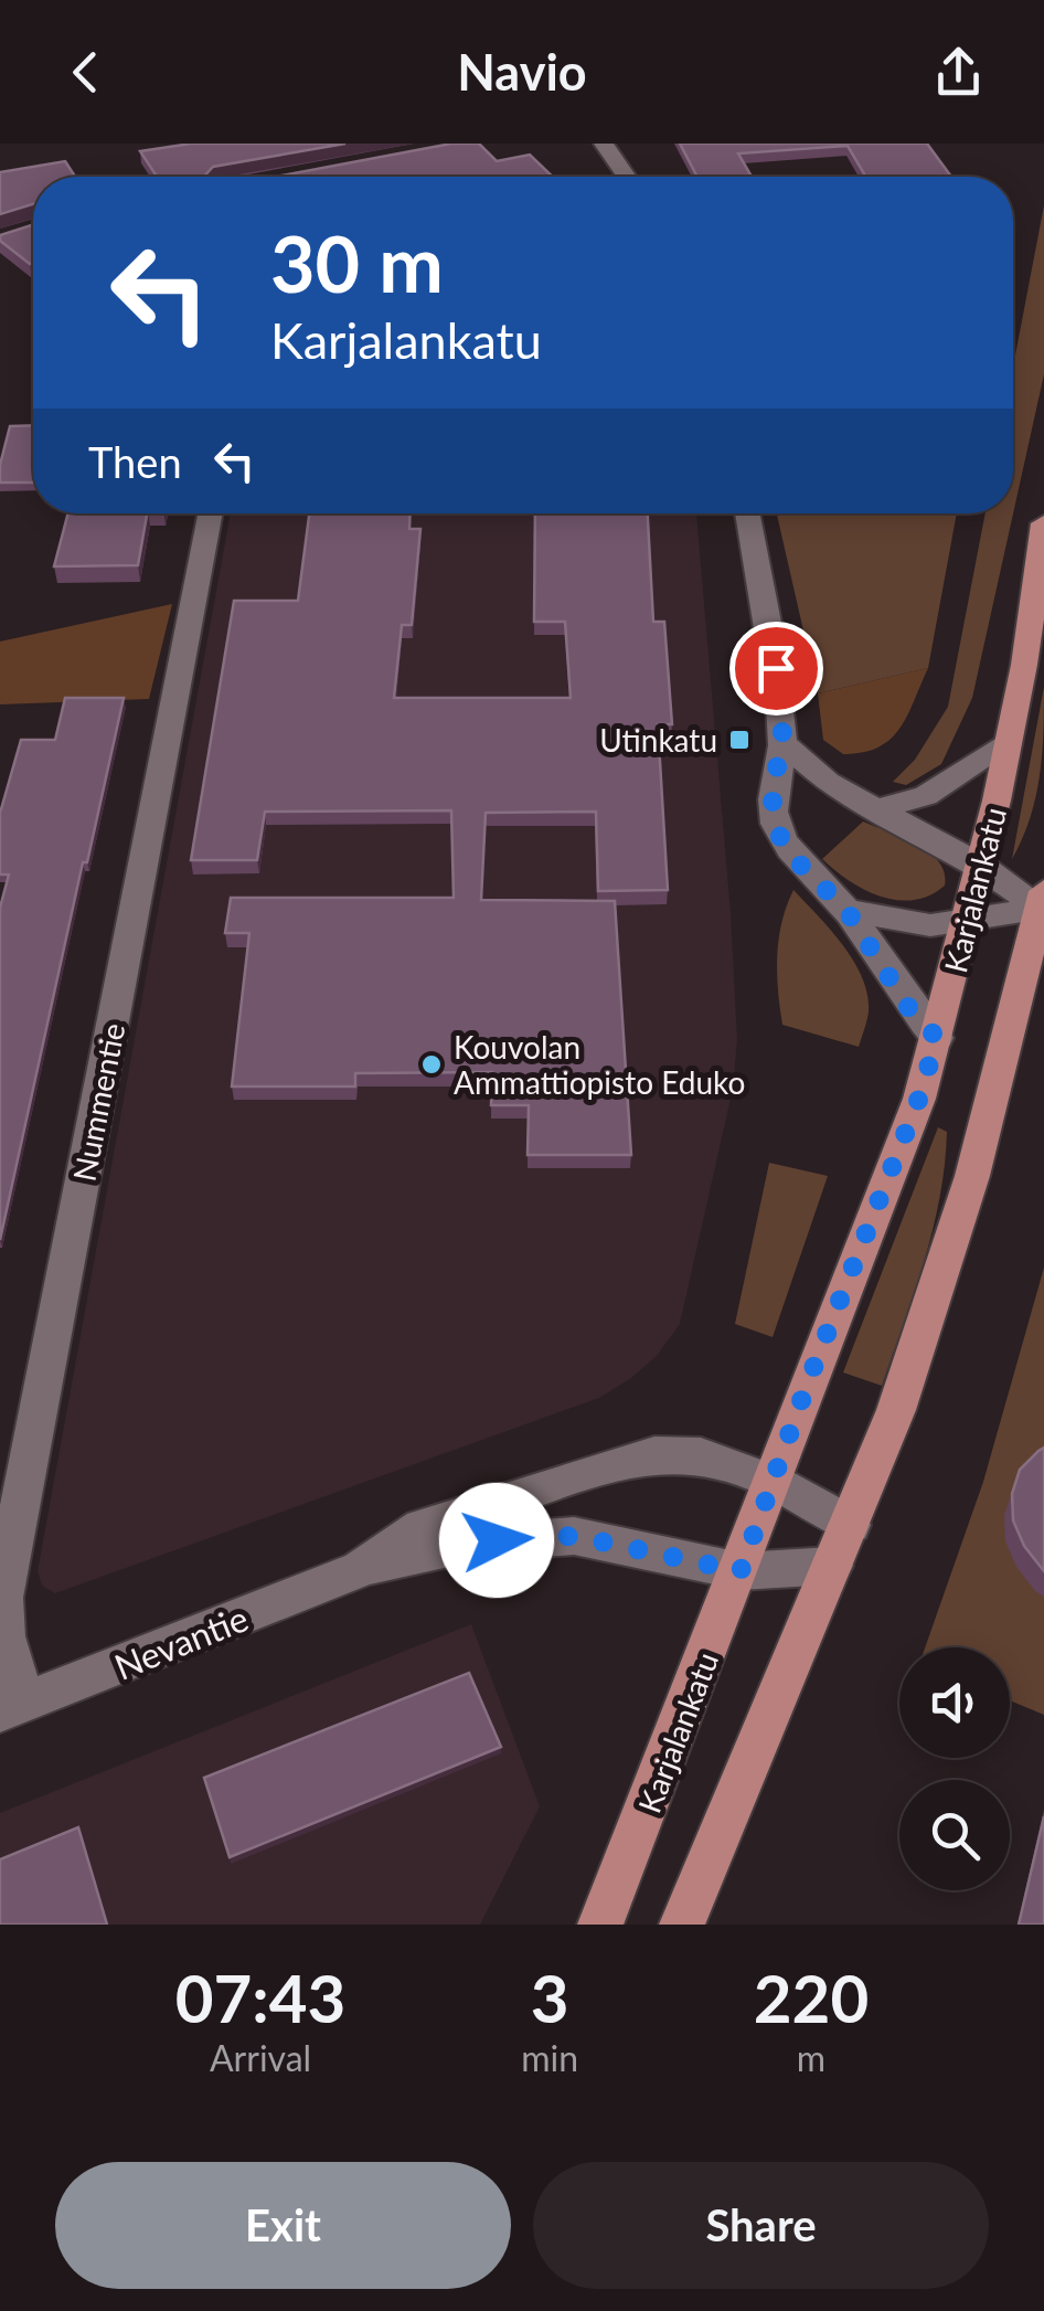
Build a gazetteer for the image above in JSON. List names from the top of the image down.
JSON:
{
  "streets": {
    "main road": ["Karjalankatu"],
    "street": ["Nummentie", "Nevantie"]
  },
  "crossings": [
    ["Karjalankatu", "Nevantie"],
    ["Nummentie", "Nevantie"]
  ],
  "places": {
    "transit": ["Utinkatu"],
    "other": ["Kouvolan Ammattiopisto Eduko"]
  },
  "page": {
    "header": "Navio",
    "turn": ["30 m", "Karjalankatu"],
    "then": "Then",
    "eta": [
      "07:43",
      "Arrival",
      "3",
      "min",
      "220",
      "m"
    ],
    "buttons": ["Exit", "Share"]
  }
}
